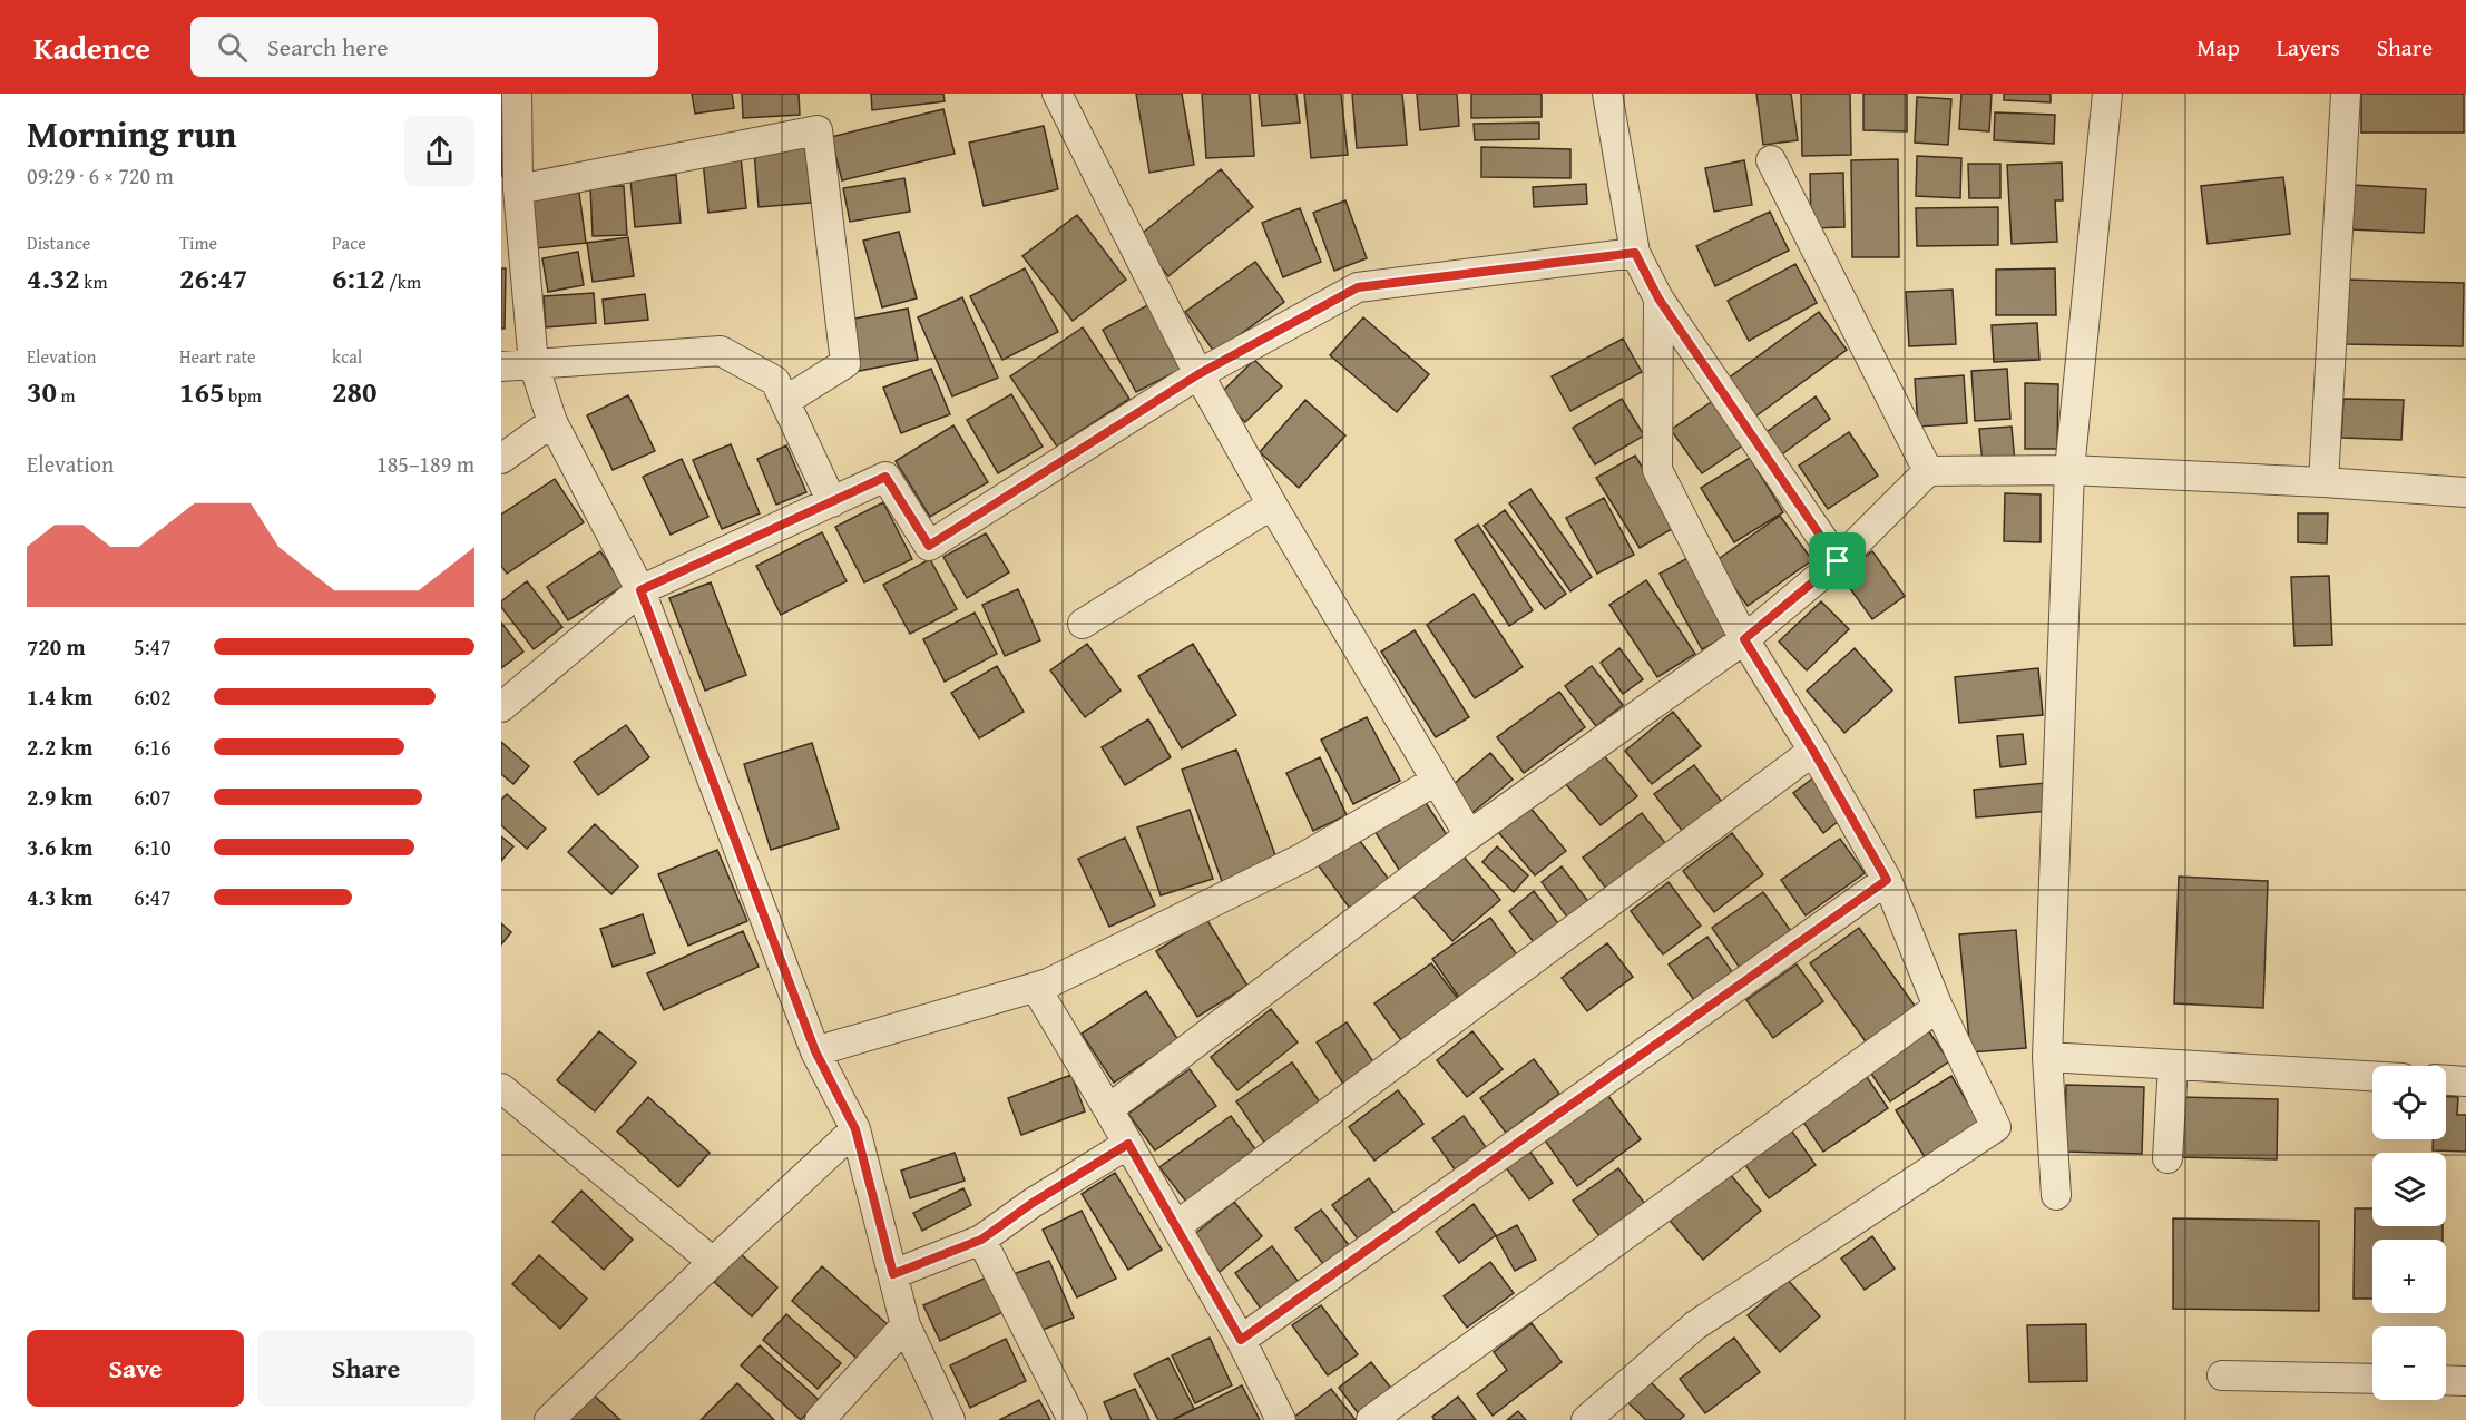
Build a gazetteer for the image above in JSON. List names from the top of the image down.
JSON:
{
  "page": {
    "header": "Kadence",
    "search": "Search here",
    "nav": ["Map", "Layers", "Share"],
    "heading": ["Morning run", "09:29 · 6 × 720 m"],
    "stats": [
      ["Distance", "4.32 km"],
      ["Time", "26:47"],
      ["Pace", "6:12 /km"],
      ["Elevation", "30 m"],
      ["Heart rate", "165 bpm"],
      ["kcal", "280"]
    ],
    "chart": ["Elevation", "185–189 m"],
    "list": [
      {
        "name": "720 m",
        "note": "5:47"
      },
      {
        "name": "1.4 km",
        "note": "6:02"
      },
      {
        "name": "2.2 km",
        "note": "6:16"
      },
      {
        "name": "2.9 km",
        "note": "6:07"
      },
      {
        "name": "3.6 km",
        "note": "6:10"
      },
      {
        "name": "4.3 km",
        "note": "6:47"
      }
    ],
    "map_buttons": ["+", "−"],
    "buttons": ["Save", "Share"]
  }
}
